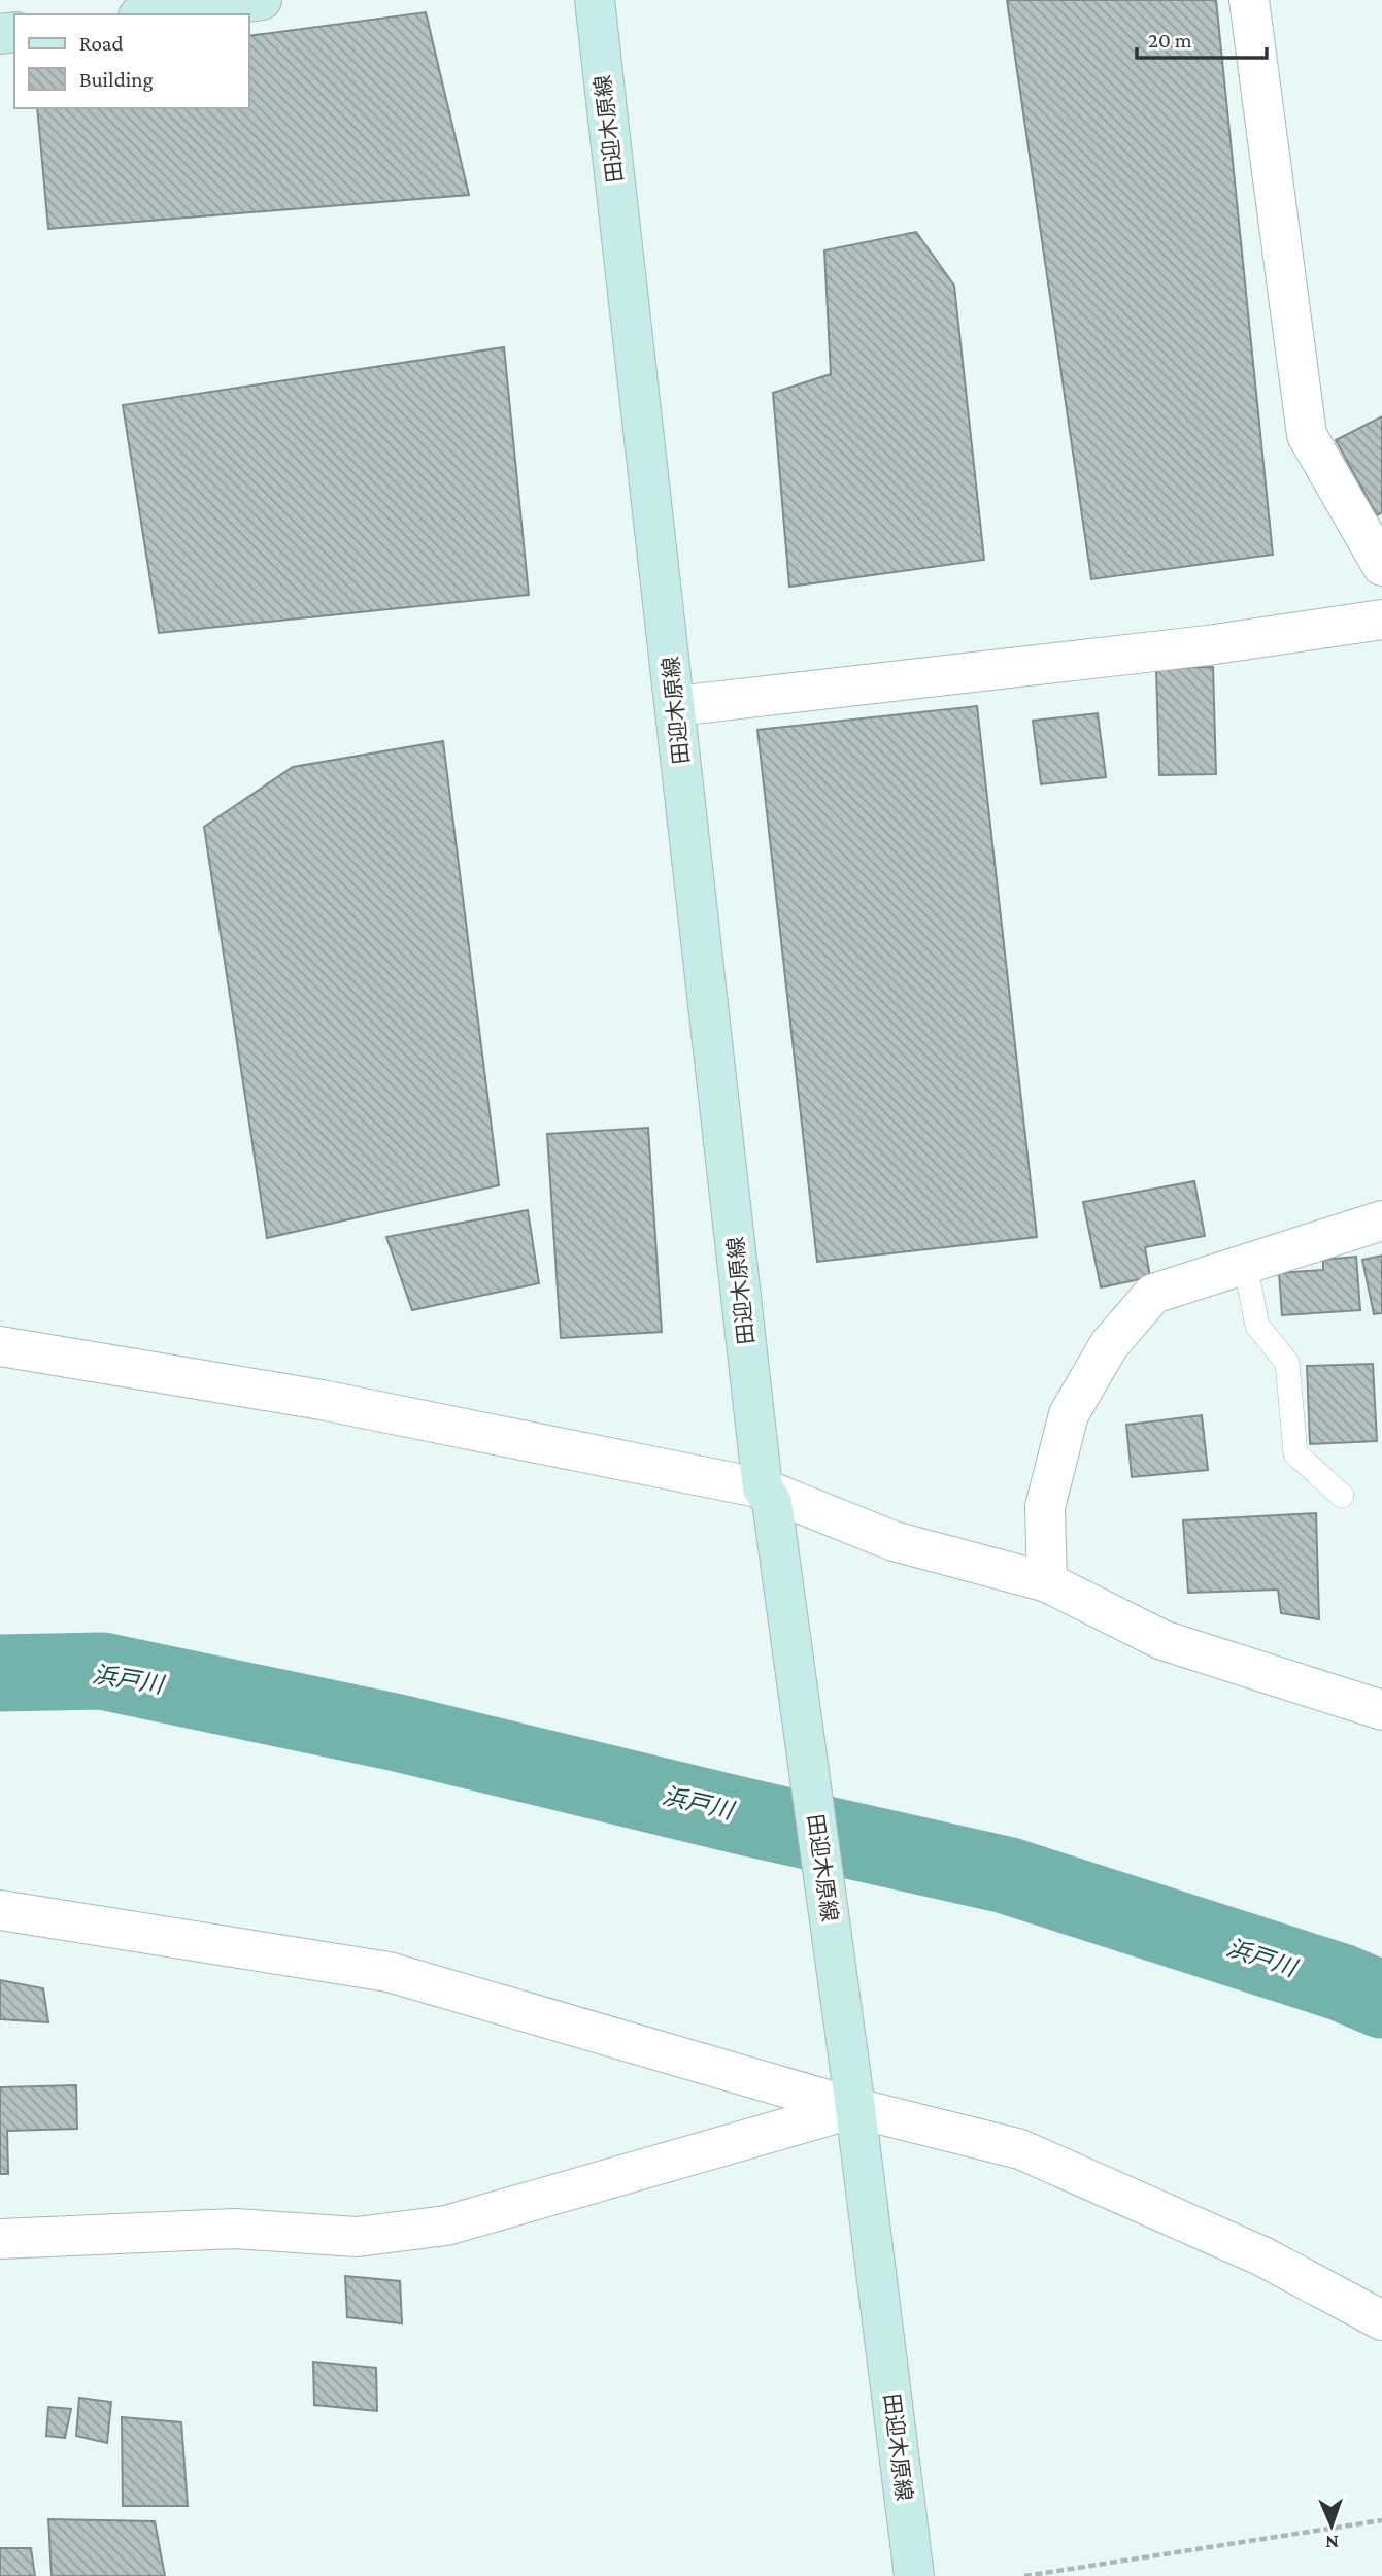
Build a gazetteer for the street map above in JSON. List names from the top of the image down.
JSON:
{
  "streets": {
    "main road": ["田迎木原線"]
  },
  "water": ["浜戸川"],
  "legend": ["Road", "Building"],
  "scale_bar": "20 m",
  "north": "bottom"
}
